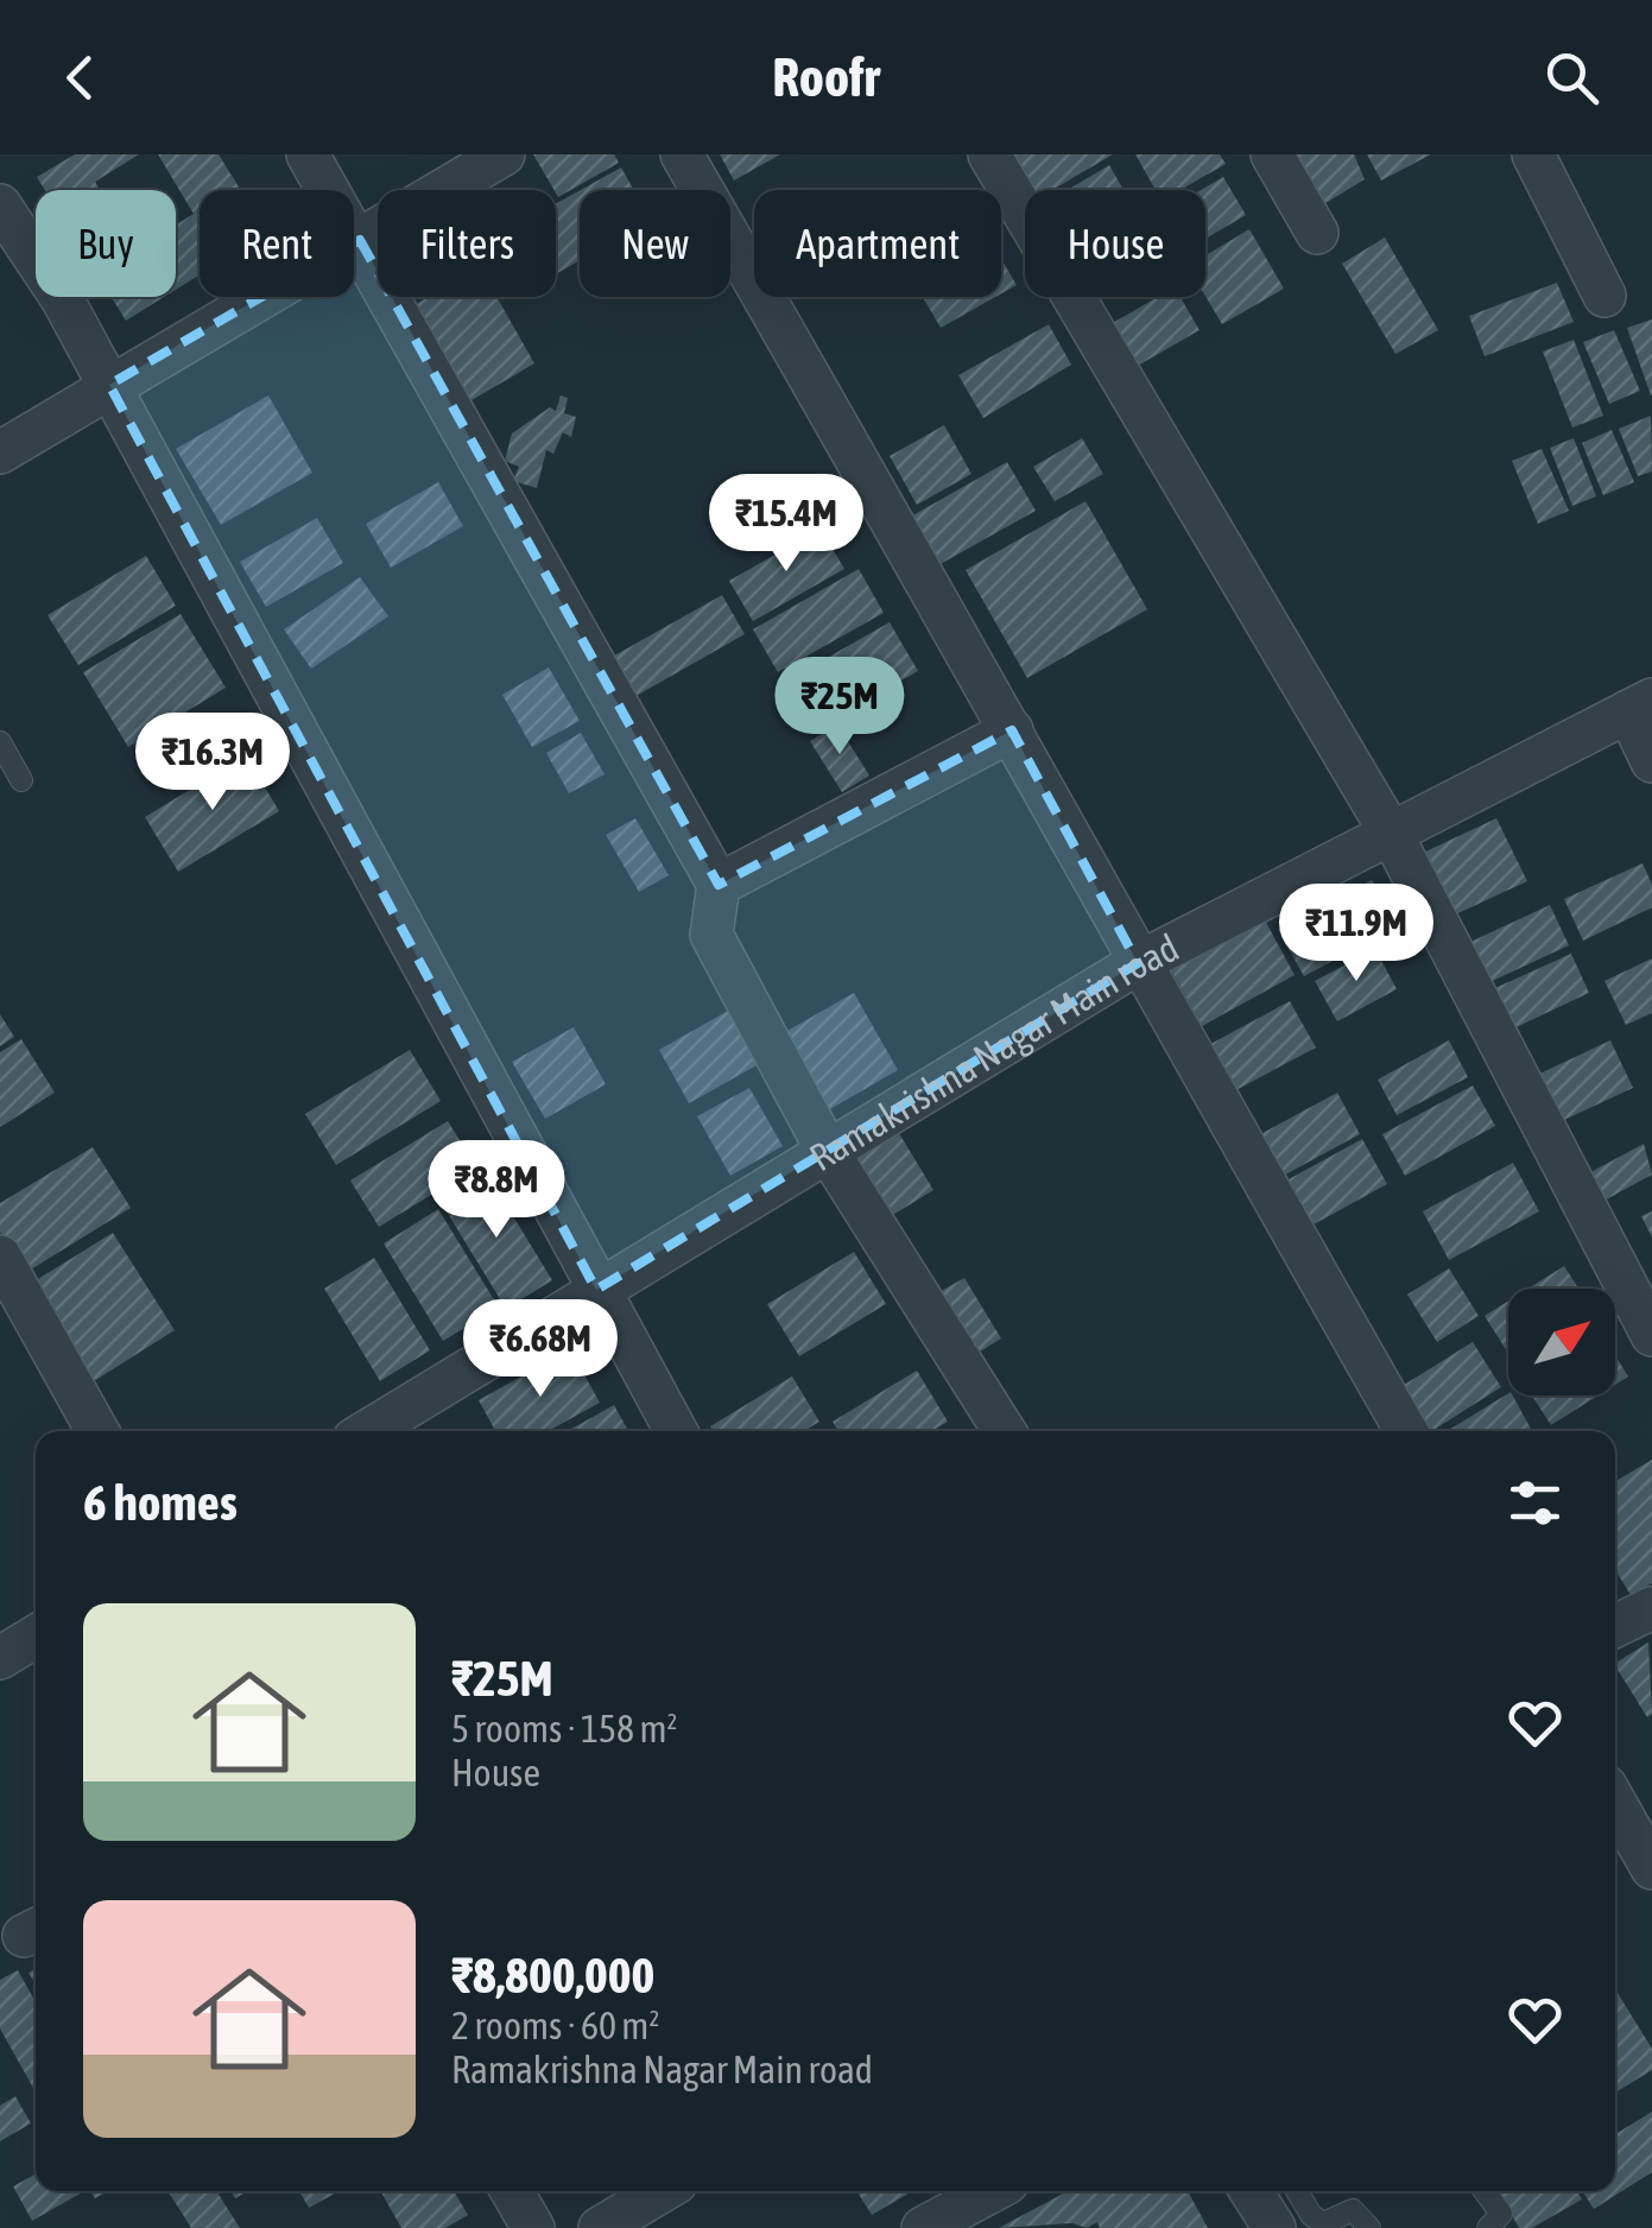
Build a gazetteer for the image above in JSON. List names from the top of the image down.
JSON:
{
  "streets": {
    "street": ["Ramakrishna Nagar Main road"]
  },
  "north": "top right",
  "page": {
    "header": "Roofr",
    "chip": [
      "Buy",
      "Rent",
      "Filters",
      "New",
      "Apartment",
      "House"
    ],
    "price": [
      "₹15.4M",
      "₹25M",
      "₹16.3M",
      "₹11.9M",
      "₹8.8M",
      "₹6.68M"
    ],
    "heading": "6 homes",
    "list": [
      {
        "name": "₹25M",
        "note": "5 rooms · 158 m² · House"
      },
      {
        "name": "₹8,800,000",
        "note": "2 rooms · 60 m² · Ramakrishna Nagar Main road"
      }
    ]
  }
}
